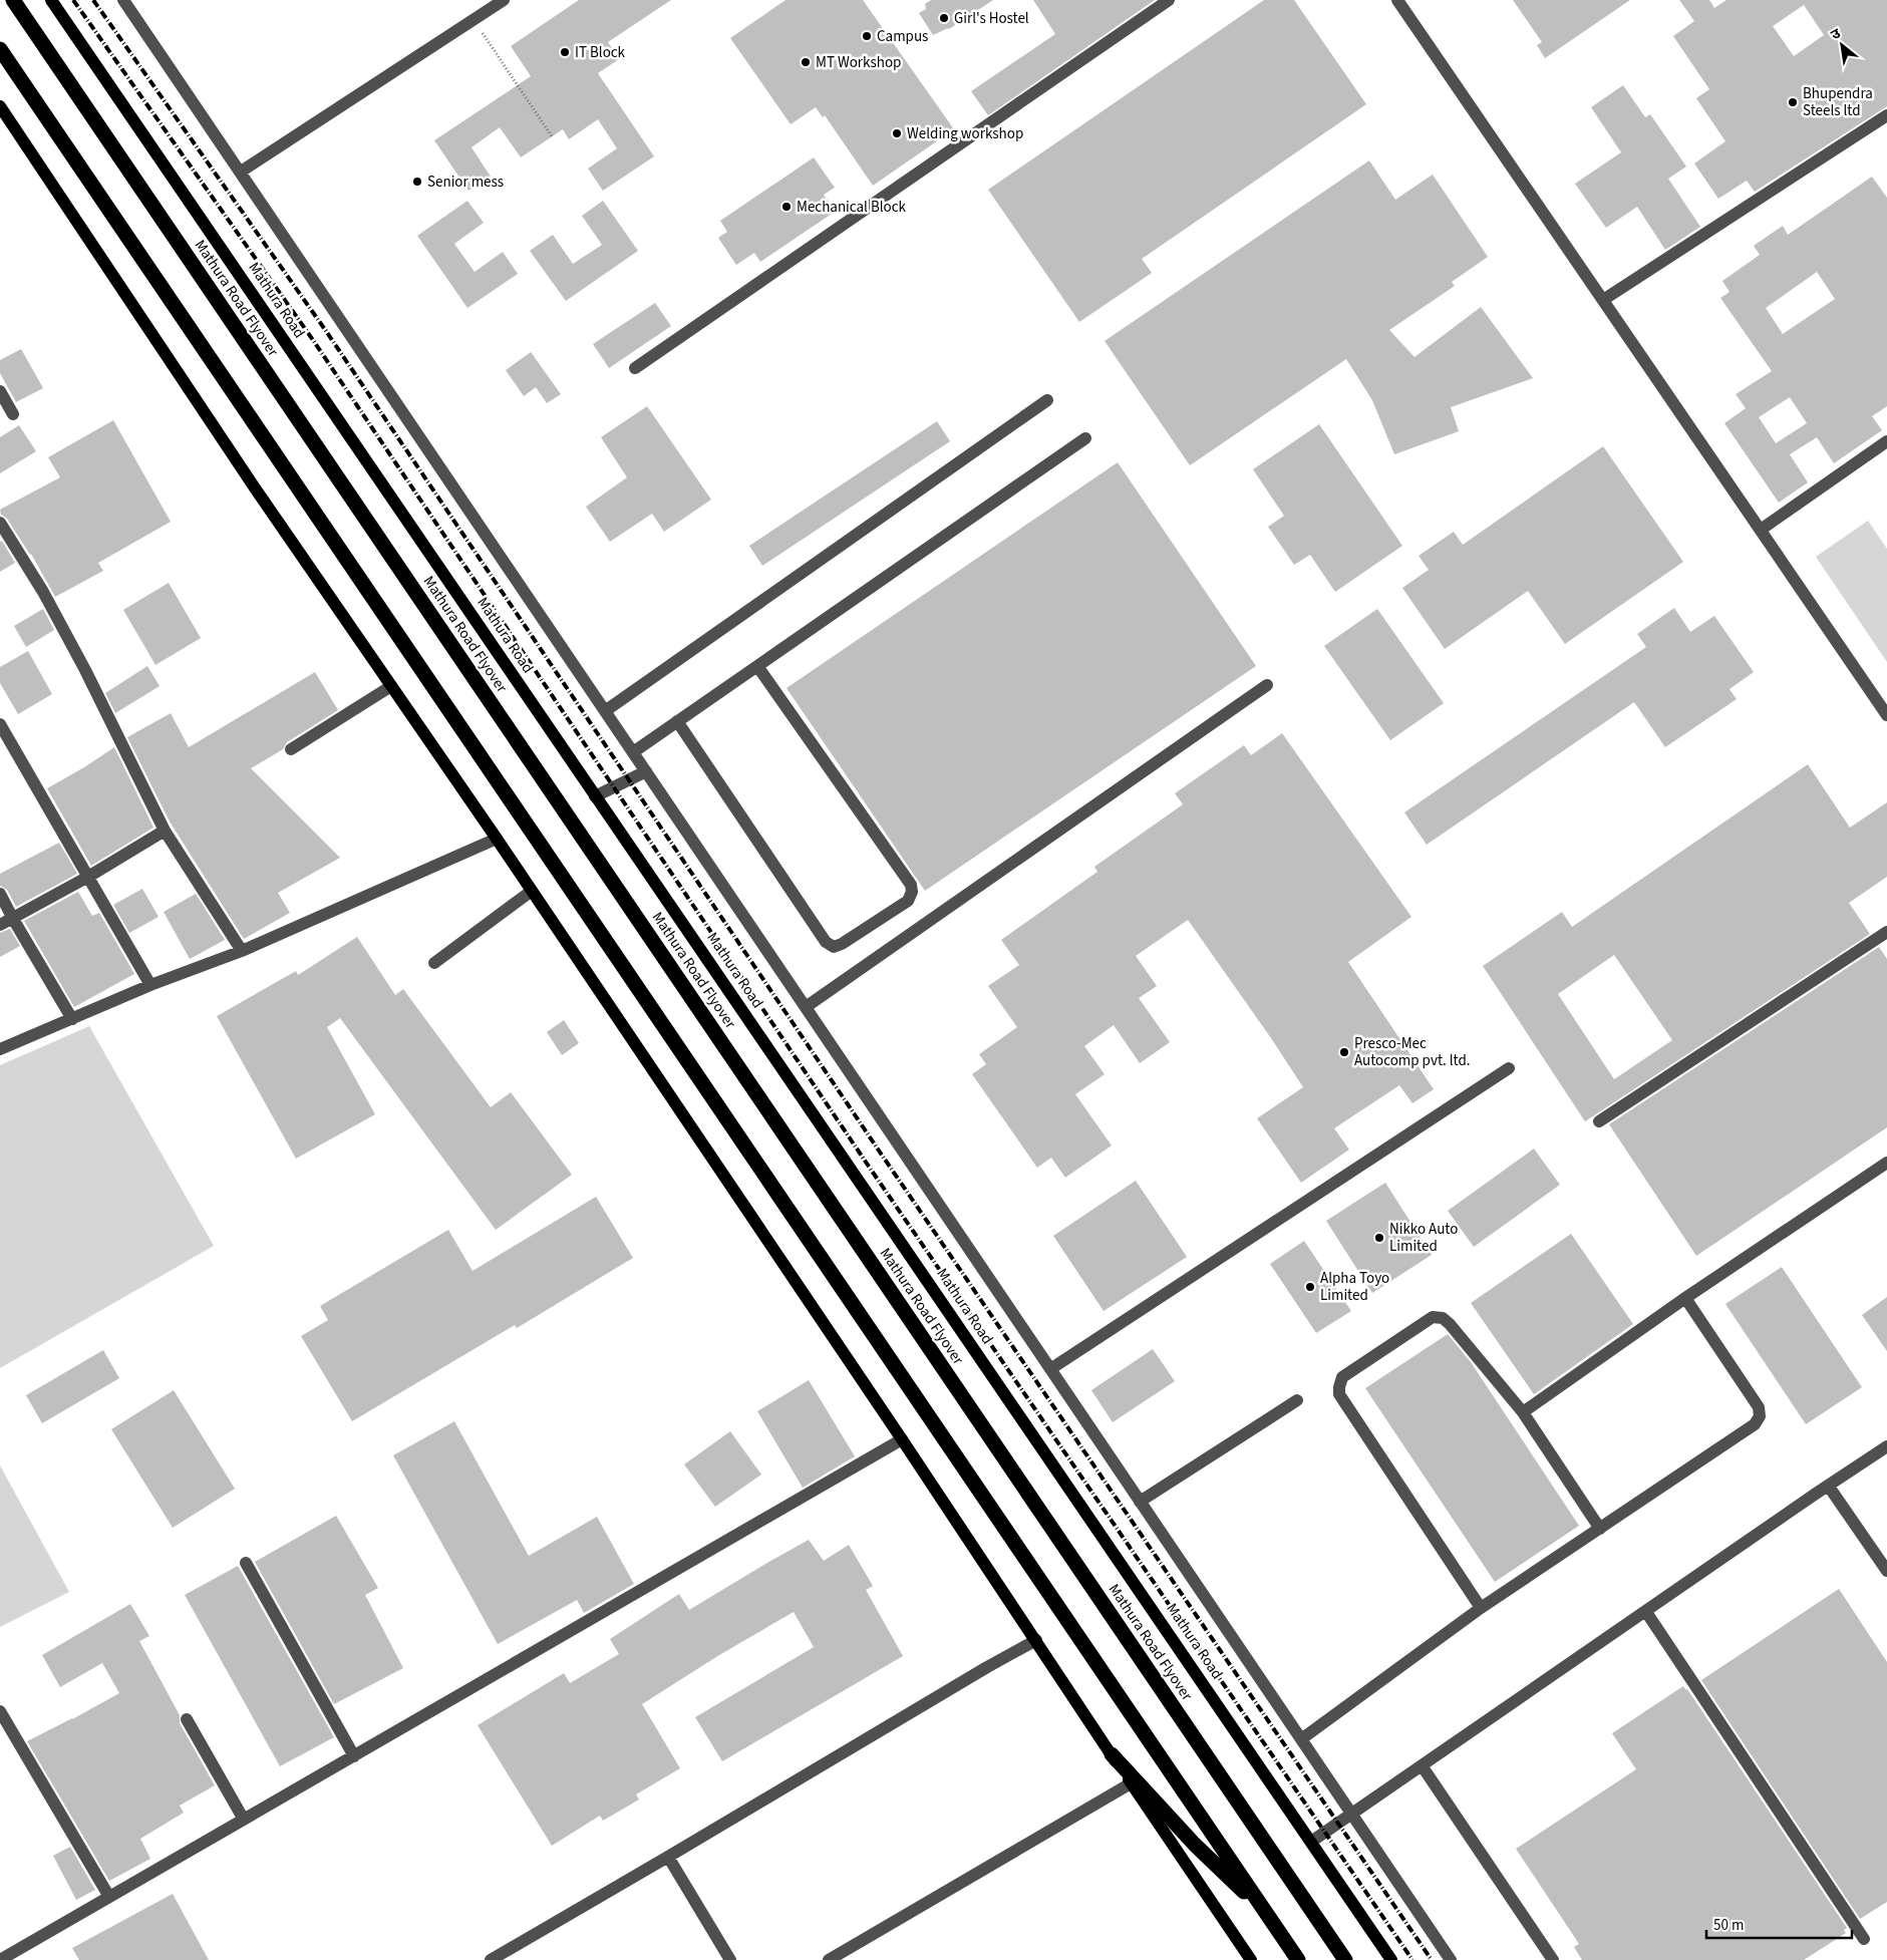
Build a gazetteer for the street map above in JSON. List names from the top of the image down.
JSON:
{
  "streets": {
    "highway": ["Mathura Road Flyover"],
    "main road": ["Mathura Road"]
  },
  "places": [
    "Girl's Hostel",
    "Campus",
    "IT Block",
    "MT Workshop",
    "Bhupendra Steels ltd",
    "Welding workshop",
    "Senior mess",
    "Mechanical Block",
    "Presco-Mec Autocomp pvt. ltd.",
    "Nikko Auto Limited",
    "Alpha Toyo Limited"
  ],
  "scale_bar": "50 m",
  "north": "top left"
}
